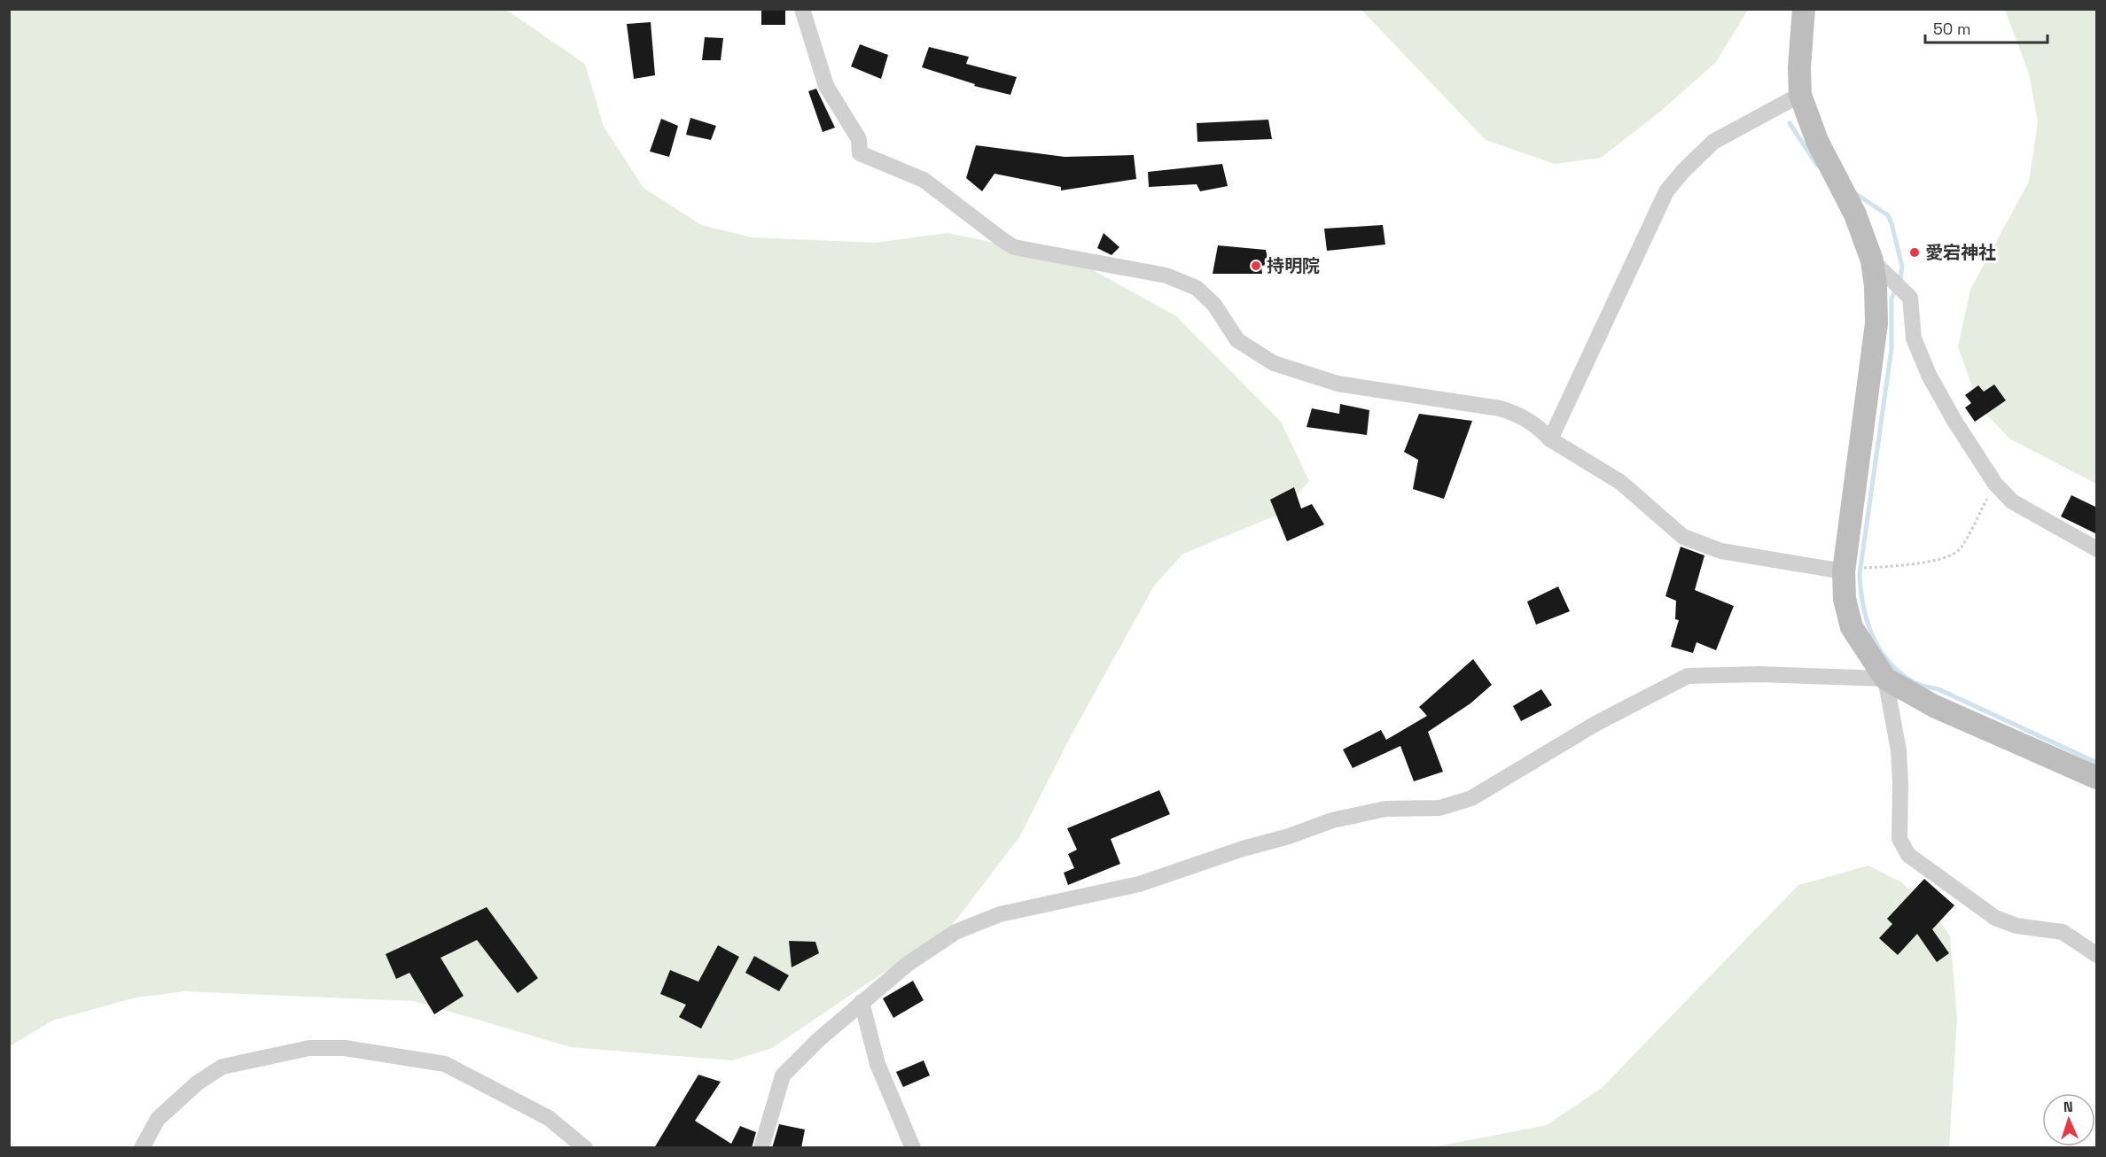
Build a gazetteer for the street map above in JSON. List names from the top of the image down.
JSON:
{
  "places": ["愛宕神社", "持明院"],
  "scale_bar": "50 m",
  "north": "top"
}
